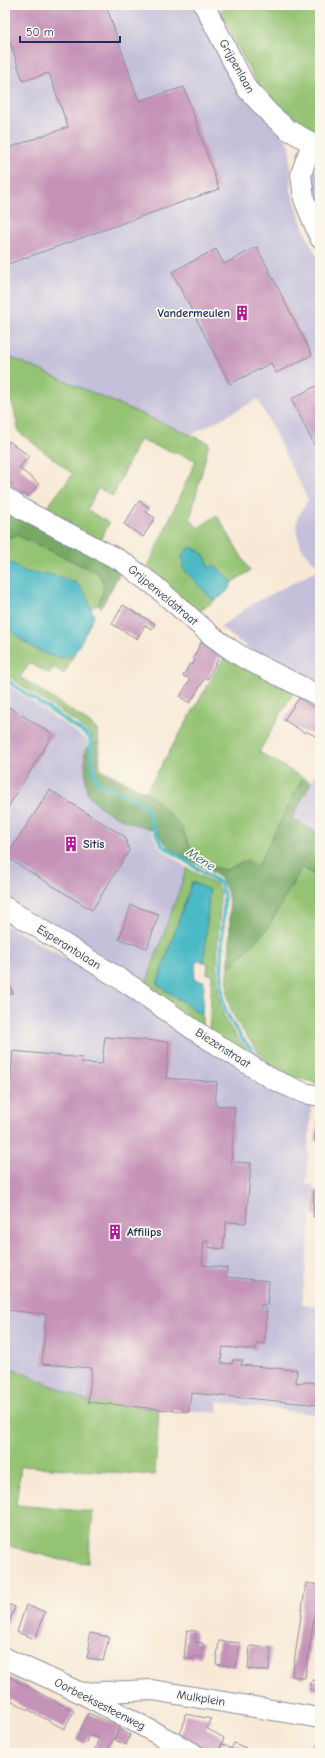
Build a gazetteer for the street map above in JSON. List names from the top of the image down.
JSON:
{
  "streets": {
    "street": [
      "Grijpenlaan",
      "Grijpenveldstraat",
      "Esperantolaan",
      "Biezenstraat",
      "Mulkplein",
      "Oorbeeksesteenweg"
    ]
  },
  "crossings": [
    ["Esperantolaan", "Biezenstraat"],
    ["Mulkplein", "Oorbeeksesteenweg"]
  ],
  "water": ["Mene"],
  "places": {
    "building": ["Vandermeulen", "Sitis", "Affilips"]
  },
  "scale_bar": "50 m"
}
